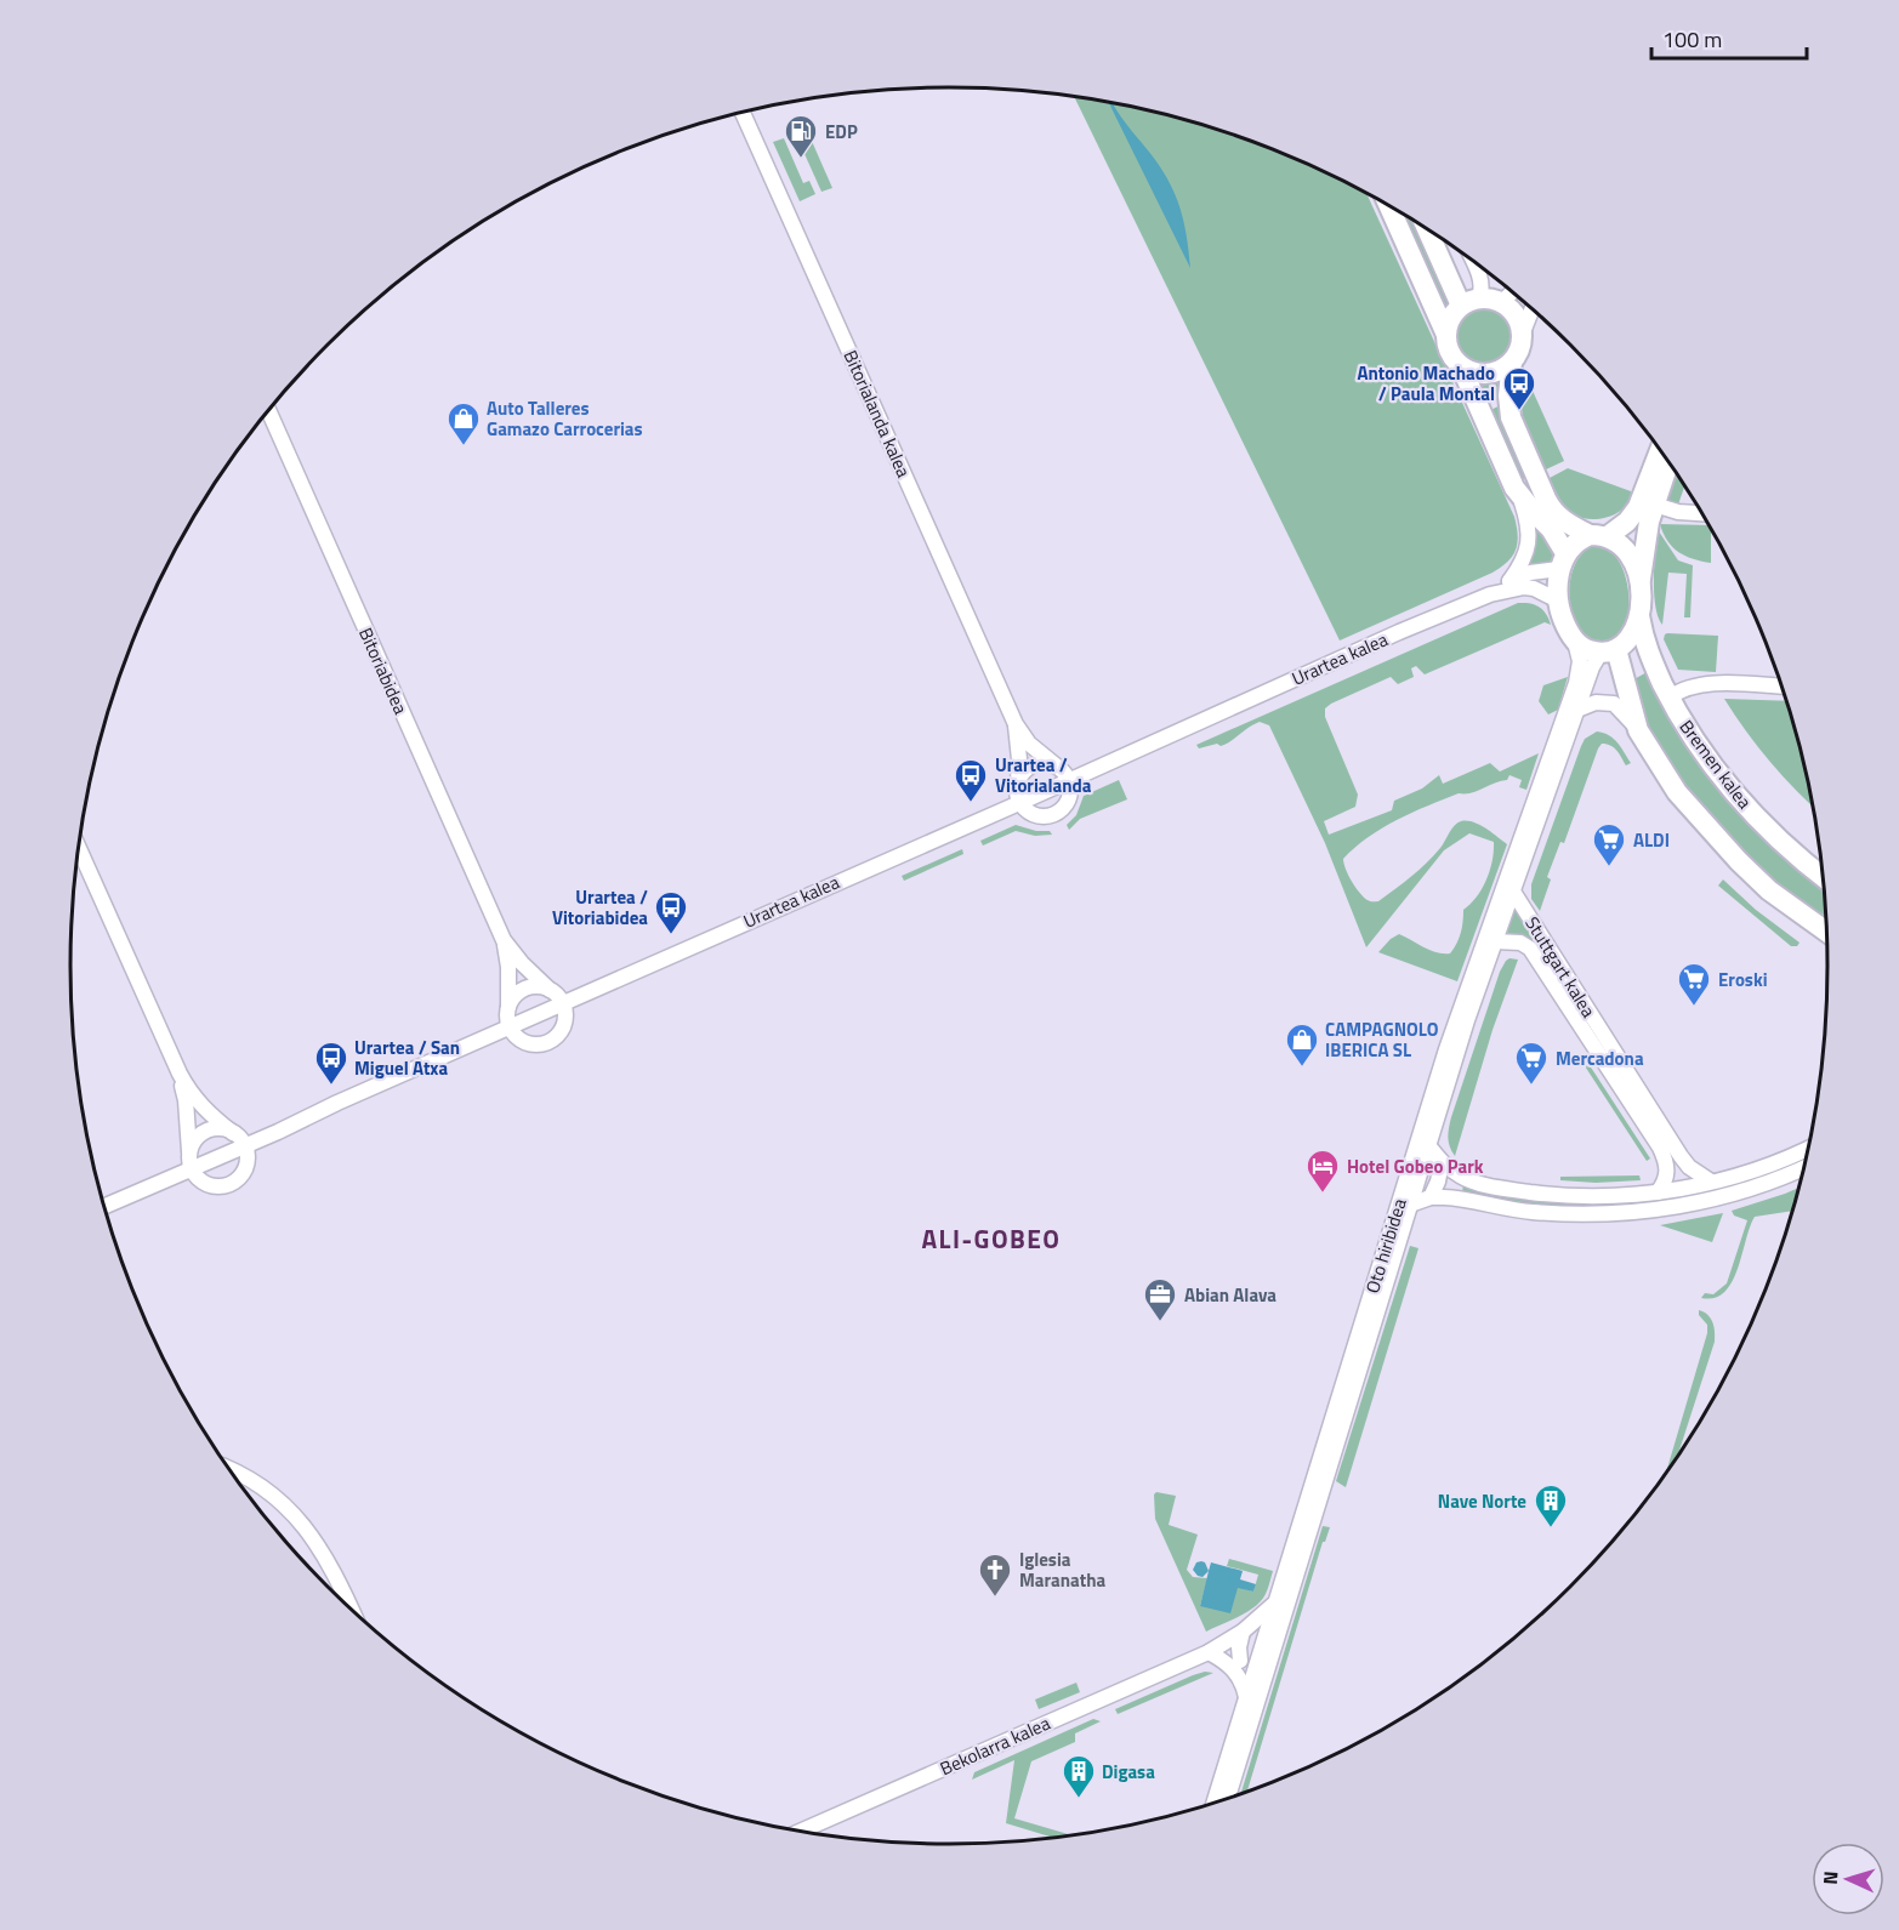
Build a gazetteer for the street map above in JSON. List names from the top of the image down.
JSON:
{
  "streets": {
    "main road": ["Bremen kalea"],
    "street": [
      "Bitorialanda kalea",
      "Urartea kalea",
      "Bitoriabidea",
      "Stuttgart kalea",
      "Oto hiribidea",
      "Bekolarra kalea"
    ]
  },
  "crossings": [
    ["Urartea kalea", "Bremen kalea"],
    ["Urartea kalea", "Oto hiribidea"],
    ["Bremen kalea", "Oto hiribidea"],
    ["Stuttgart kalea", "Oto hiribidea"],
    ["Oto hiribidea", "Bekolarra kalea"]
  ],
  "districts": ["ALI-GOBEO"],
  "places": {
    "fuel station": ["EDP"],
    "bus stop": [
      "Antonio Machado / Paula Montal",
      "Urartea / Vitorialanda",
      "Urartea / Vitoriabidea",
      "Urartea / San Miguel Atxa"
    ],
    "shop": ["Auto Talleres Gamazo Carrocerias", "CAMPAGNOLO IBERICA SL"],
    "supermarket": ["ALDI", "Eroski", "Mercadona"],
    "hotel": ["Hotel Gobeo Park"],
    "office": ["Abian Alava"],
    "building": ["Nave Norte", "Digasa"],
    "church": ["Iglesia Maranatha"]
  },
  "scale_bar": "100 m",
  "north": "left"
}
